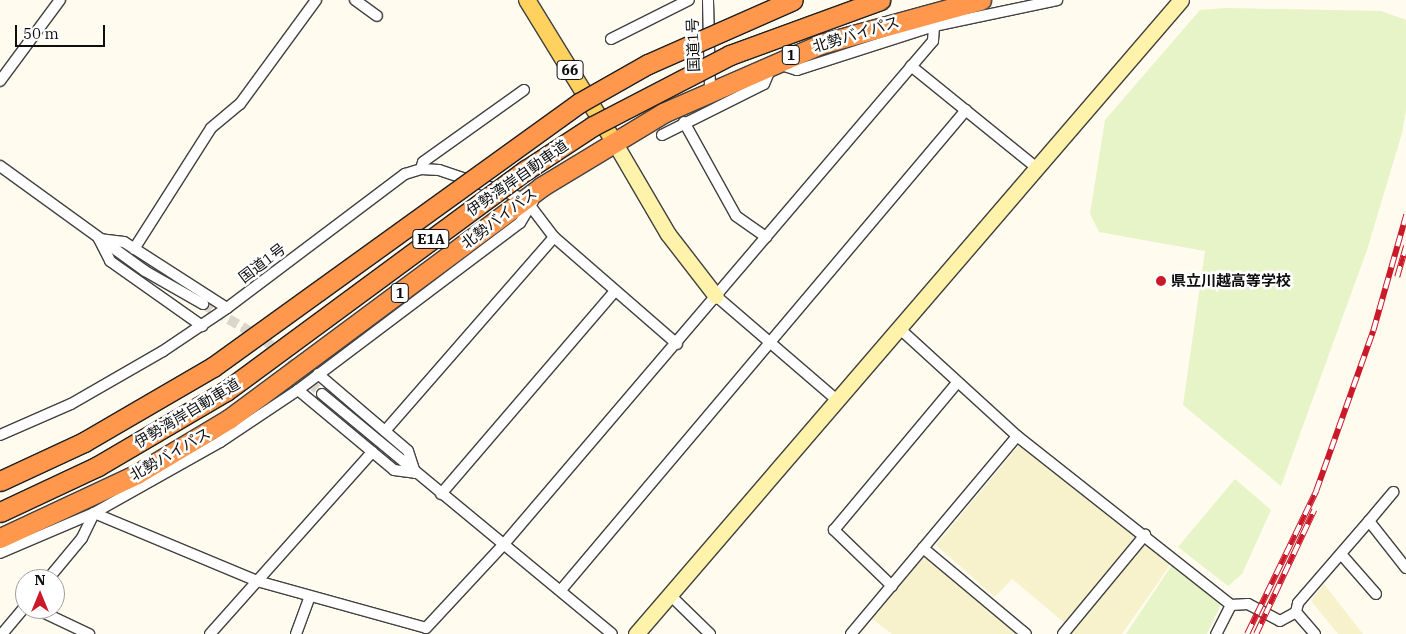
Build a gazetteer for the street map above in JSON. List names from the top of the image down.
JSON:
{
  "streets": {
    "highway": [
      "北勢バイパス",
      "1",
      "伊勢湾岸自動車道",
      "E1A"
    ],
    "main road": ["66"],
    "street": ["国道1号"]
  },
  "crossings": [
    ["北勢バイパス", "国道1号"],
    ["北勢バイパス", "66"]
  ],
  "places": ["県立川越高等学校"],
  "scale_bar": "50 m",
  "north": "top"
}
